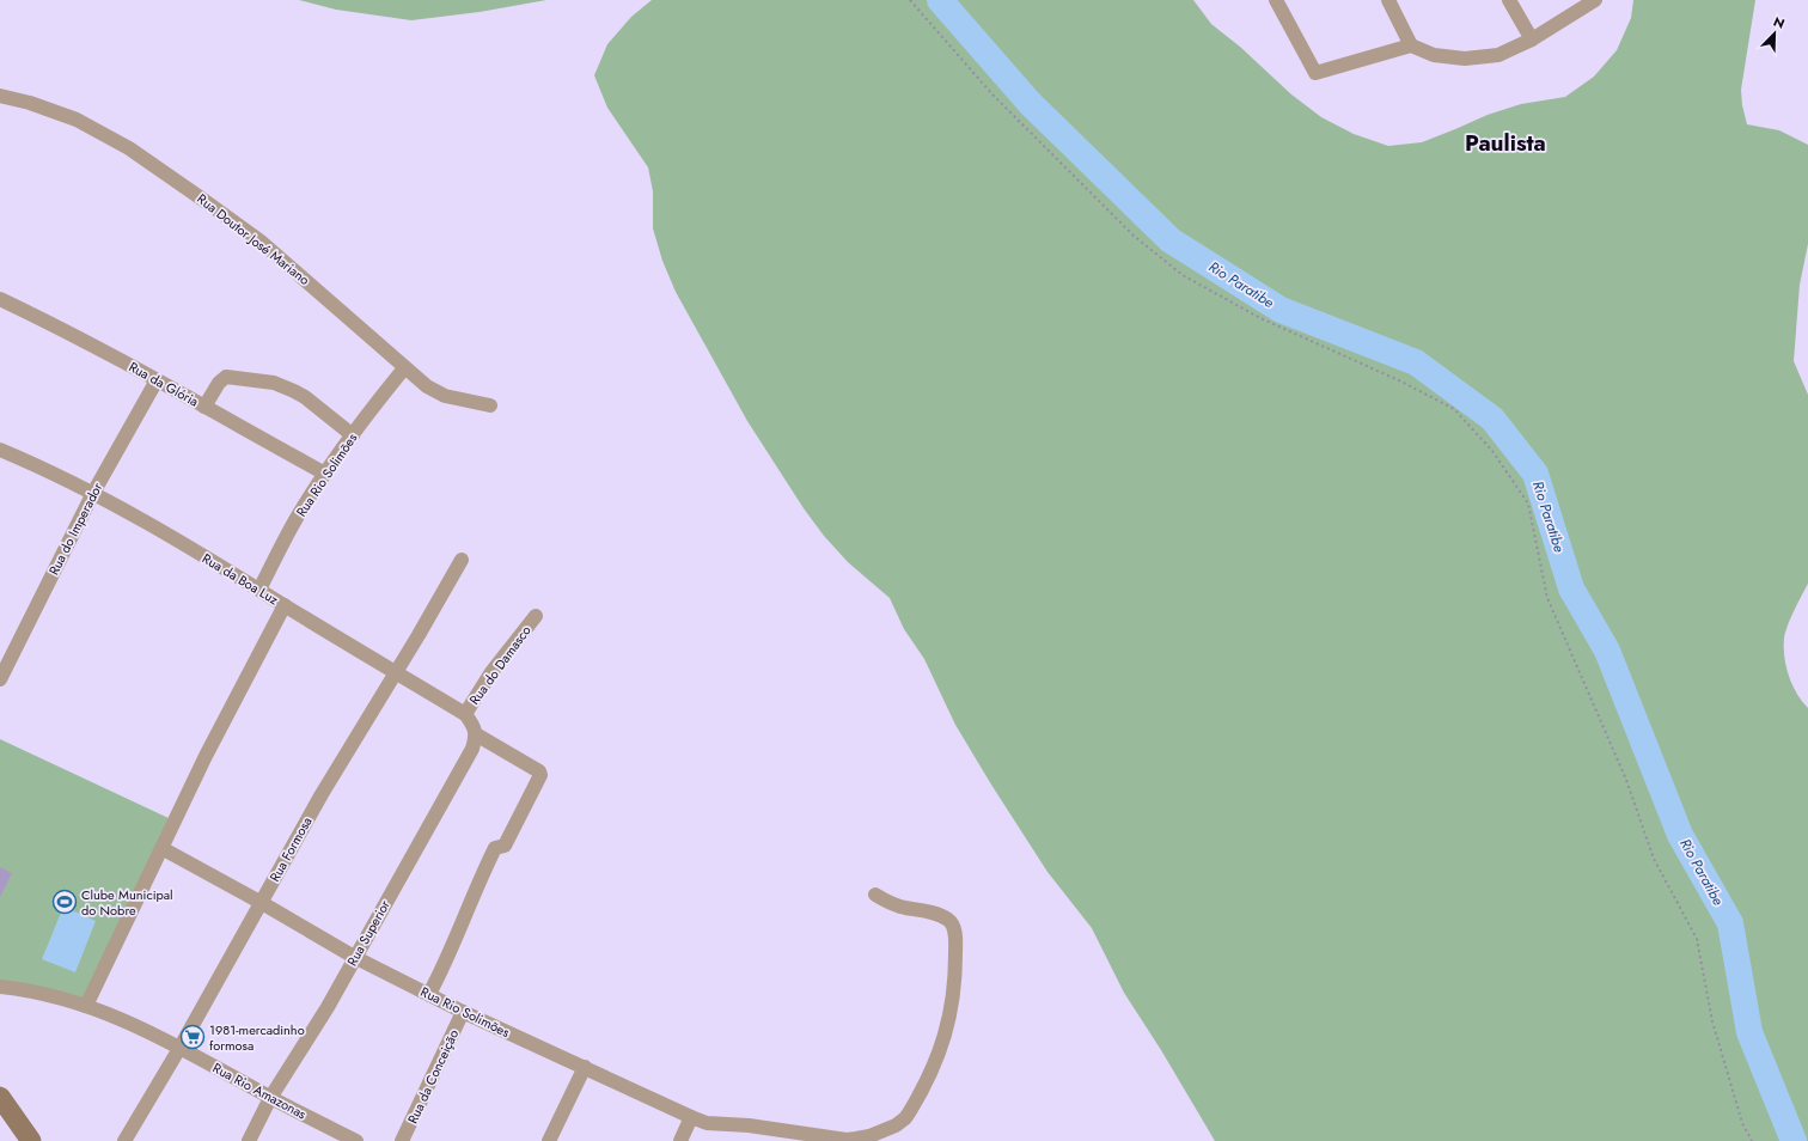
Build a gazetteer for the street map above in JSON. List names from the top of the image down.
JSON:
{
  "streets": {
    "street": [
      "Rua Doutor José Mariano",
      "Rua da Glória",
      "Rua Rio Solimões",
      "Rua do Imperador",
      "Rua da Boa Luz",
      "Rua do Damasco",
      "Rua Formosa",
      "Rua Superior",
      "Rua da Conceição",
      "Rua Rio Amazonas"
    ]
  },
  "crossings": [
    ["Rua Doutor José Mariano", "Rua Rio Solimões"],
    ["Rua da Glória", "Rua Rio Solimões"],
    ["Rua da Glória", "Rua do Imperador"],
    ["Rua Rio Solimões", "Rua da Boa Luz"],
    ["Rua Rio Solimões", "Rua Formosa"],
    ["Rua Rio Solimões", "Rua Superior"],
    ["Rua Rio Solimões", "Rua da Conceição"],
    ["Rua do Imperador", "Rua da Boa Luz"],
    ["Rua da Boa Luz", "Rua do Damasco"],
    ["Rua da Boa Luz", "Rua Formosa"],
    ["Rua da Boa Luz", "Rua Superior"],
    ["Rua do Damasco", "Rua Superior"],
    ["Rua Formosa", "Rua Rio Amazonas"],
    ["Rua Superior", "Rua Rio Amazonas"]
  ],
  "districts": ["Paulista"],
  "water": ["Rio Paratibe"],
  "places": {
    "sports": ["Clube Municipal do Nobre"],
    "supermarket": ["1981-mercadinho formosa"]
  },
  "north": "top right"
}
